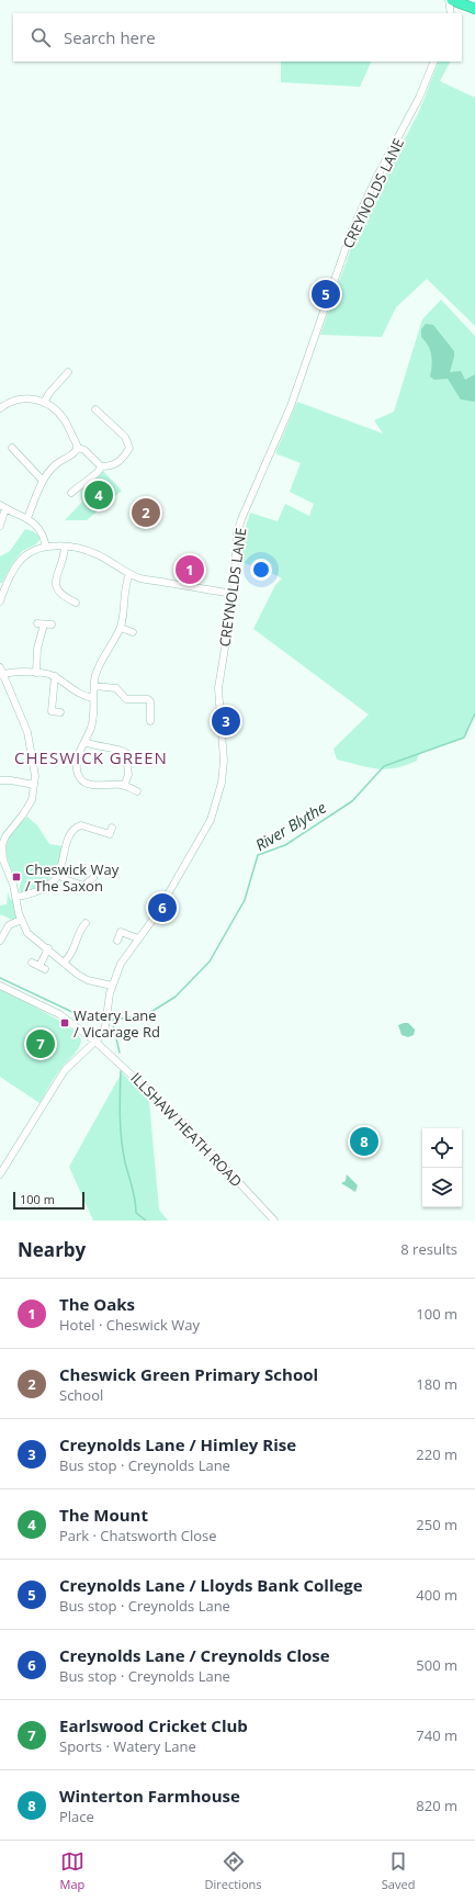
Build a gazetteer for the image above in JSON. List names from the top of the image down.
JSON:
{
  "streets": {
    "street": ["CREYNOLDS LANE", "ILLSHAW HEATH ROAD"]
  },
  "crossings": [
    ["CREYNOLDS LANE", "ILLSHAW HEATH ROAD"]
  ],
  "districts": ["CHESWICK GREEN"],
  "water": ["River Blythe"],
  "places": {
    "transit": ["Cheswick Way / The Saxon", "Watery Lane / Vicarage Rd"]
  },
  "scale_bar": "100 m",
  "page": {
    "search": "Search here",
    "pins": [
      "5",
      "4",
      "2",
      "1",
      "3",
      "6",
      "7",
      "8"
    ],
    "scale": "100 m",
    "heading": ["Nearby", "8 results"],
    "list": [
      {
        "mark": "1",
        "name": "The Oaks",
        "note": "Hotel · Cheswick Way",
        "value": "100 m"
      },
      {
        "mark": "2",
        "name": "Cheswick Green Primary School",
        "note": "School",
        "value": "180 m"
      },
      {
        "mark": "3",
        "name": "Creynolds Lane / Himley Rise",
        "note": "Bus stop · Creynolds Lane",
        "value": "220 m"
      },
      {
        "mark": "4",
        "name": "The Mount",
        "note": "Park · Chatsworth Close",
        "value": "250 m"
      },
      {
        "mark": "5",
        "name": "Creynolds Lane / Lloyds Bank College",
        "note": "Bus stop · Creynolds Lane",
        "value": "400 m"
      },
      {
        "mark": "6",
        "name": "Creynolds Lane / Creynolds Close",
        "note": "Bus stop · Creynolds Lane",
        "value": "500 m"
      },
      {
        "mark": "7",
        "name": "Earlswood Cricket Club",
        "note": "Sports · Watery Lane",
        "value": "740 m"
      },
      {
        "mark": "8",
        "name": "Winterton Farmhouse",
        "note": "Place",
        "value": "820 m"
      }
    ],
    "nav": ["Map", "Directions", "Saved"]
  }
}
